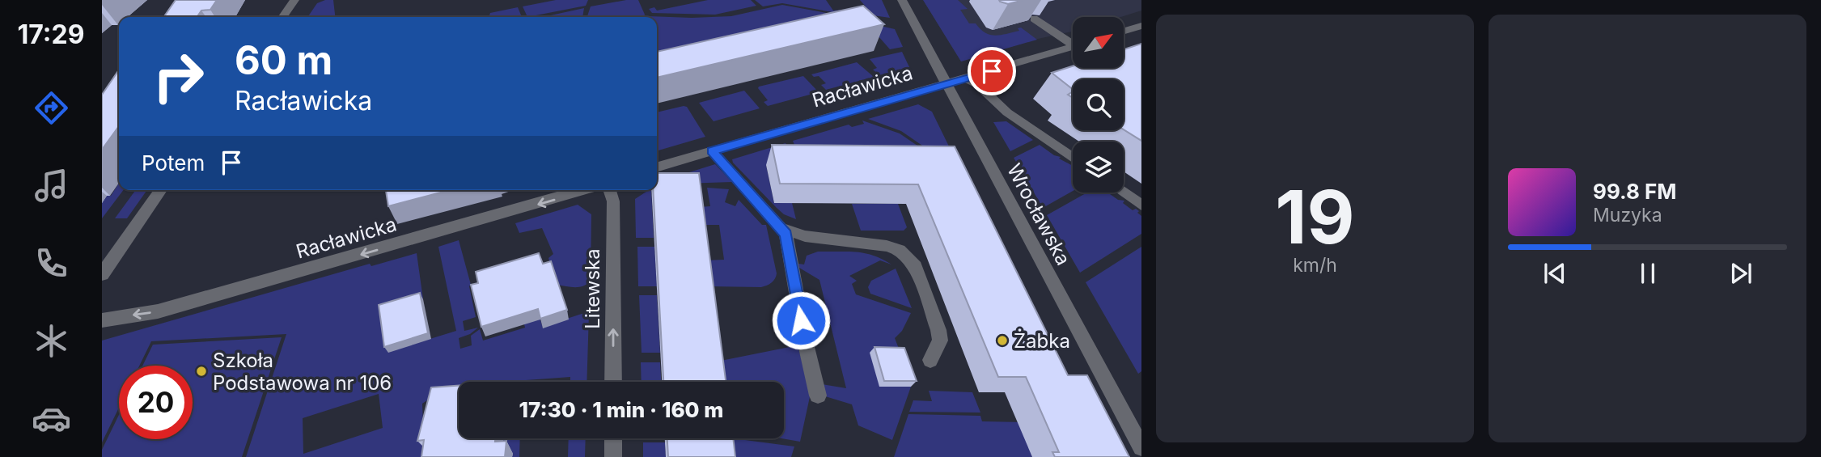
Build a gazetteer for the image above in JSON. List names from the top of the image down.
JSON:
{
  "streets": {
    "street": ["Racławicka", "Wrocławska", "Litewska"]
  },
  "crossings": [
    ["Racławicka", "Wrocławska"]
  ],
  "one_way": ["Racławicka", "Litewska"],
  "places": ["Żabka", "Szkoła Podstawowa nr 106"],
  "north": "top right",
  "page": {
    "tabs": "17:29",
    "tile": ["19", "km/h"],
    "turn": ["60 m", "Racławicka"],
    "then": "Potem",
    "song": ["99.8 FM", "Muzyka"],
    "limit": "20",
    "trip": "17:30 · 1 min · 160 m"
  }
}
